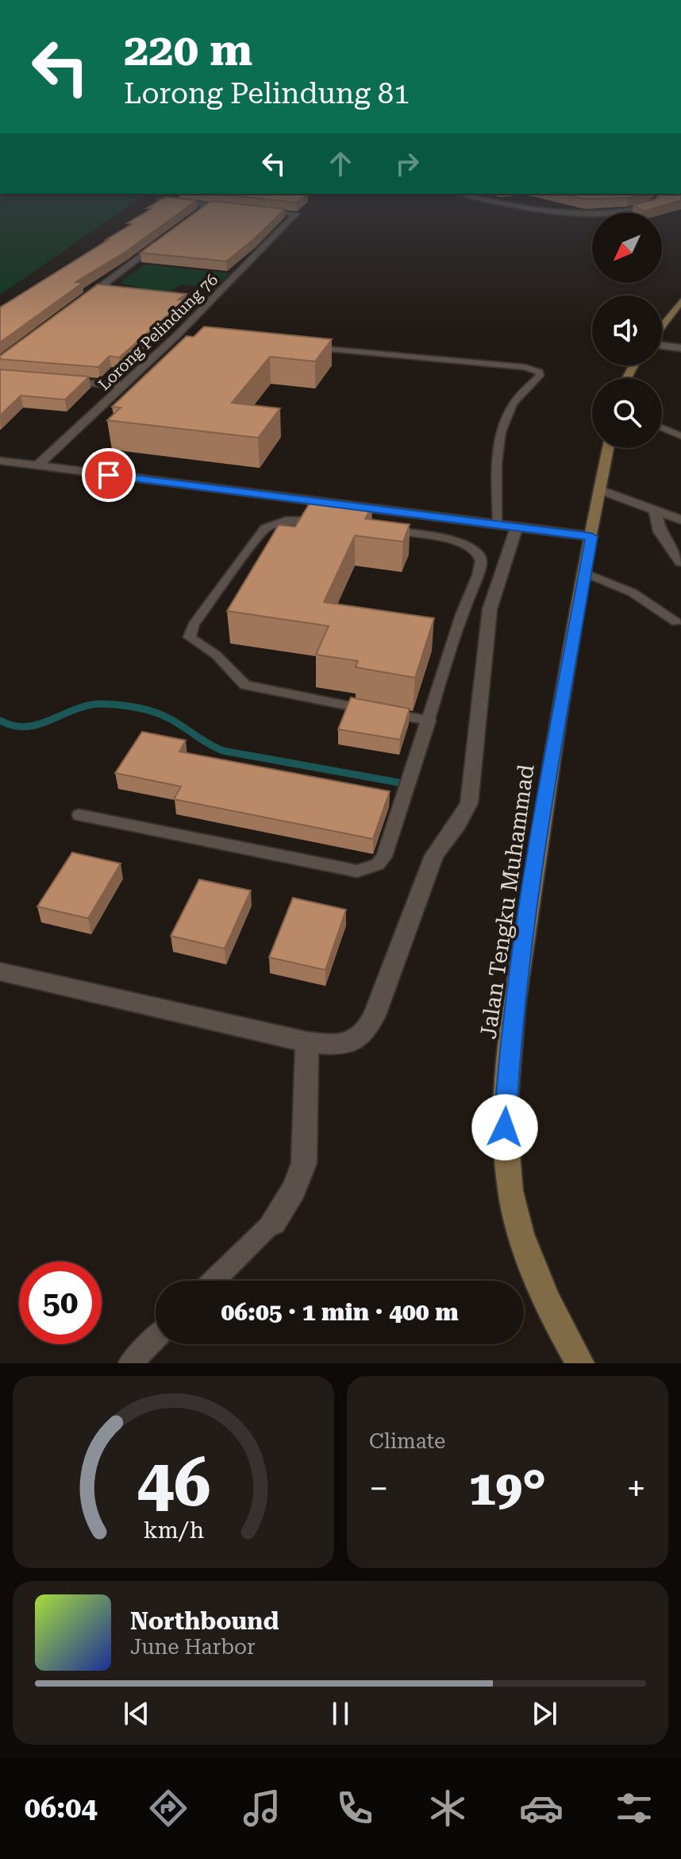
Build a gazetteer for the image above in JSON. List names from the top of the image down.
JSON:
{
  "streets": {
    "main road": ["Jalan Tengku Muhammad"],
    "street": ["Lorong Pelindung 76"]
  },
  "north": "bottom left",
  "page": {
    "turn": ["220 m", "Lorong Pelindung 81"],
    "limit": "50",
    "trip": "06:05 · 1 min · 400 m",
    "tile": "Climate",
    "heat": ["−", "19°", "+"],
    "song": ["Northbound", "June Harbor"],
    "tabs": "06:04",
    "gauge": ["46", "km/h"]
  }
}
